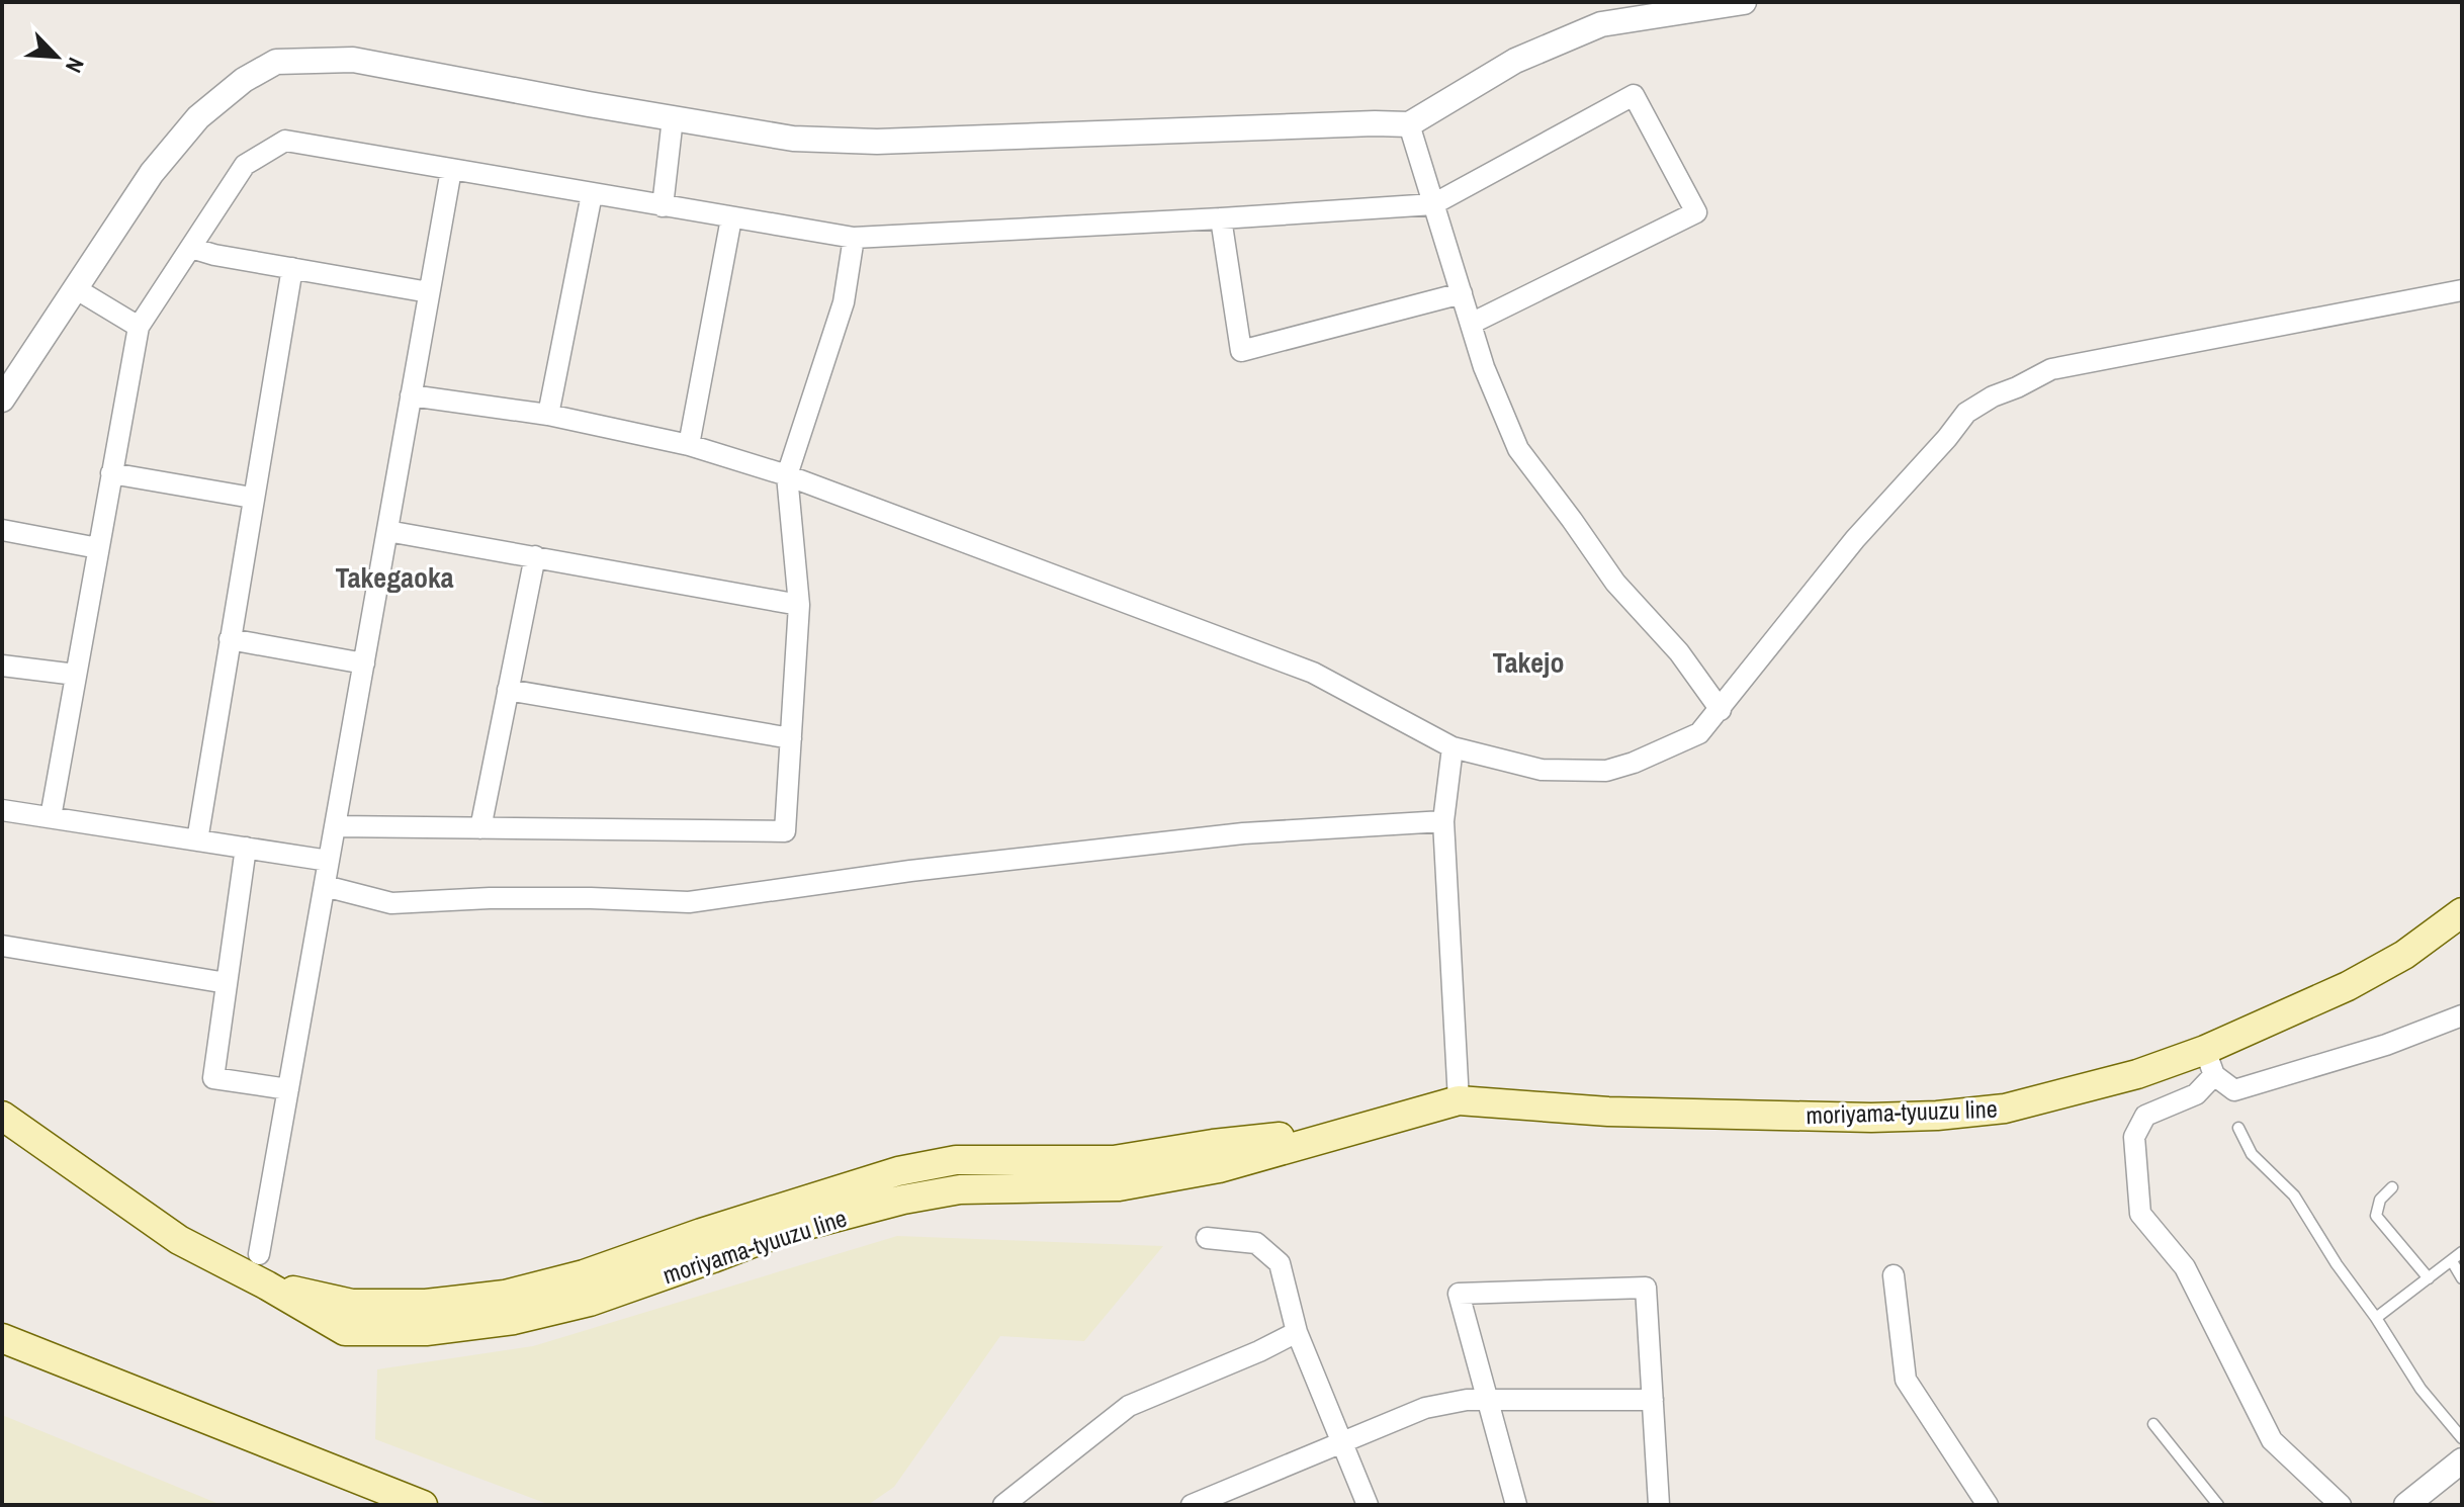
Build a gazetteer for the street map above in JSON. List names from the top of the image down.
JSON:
{
  "streets": {
    "main road": ["moriyama-tyuuzu line"]
  },
  "districts": ["Takegaoka", "Takejo"],
  "north": "bottom right"
}
